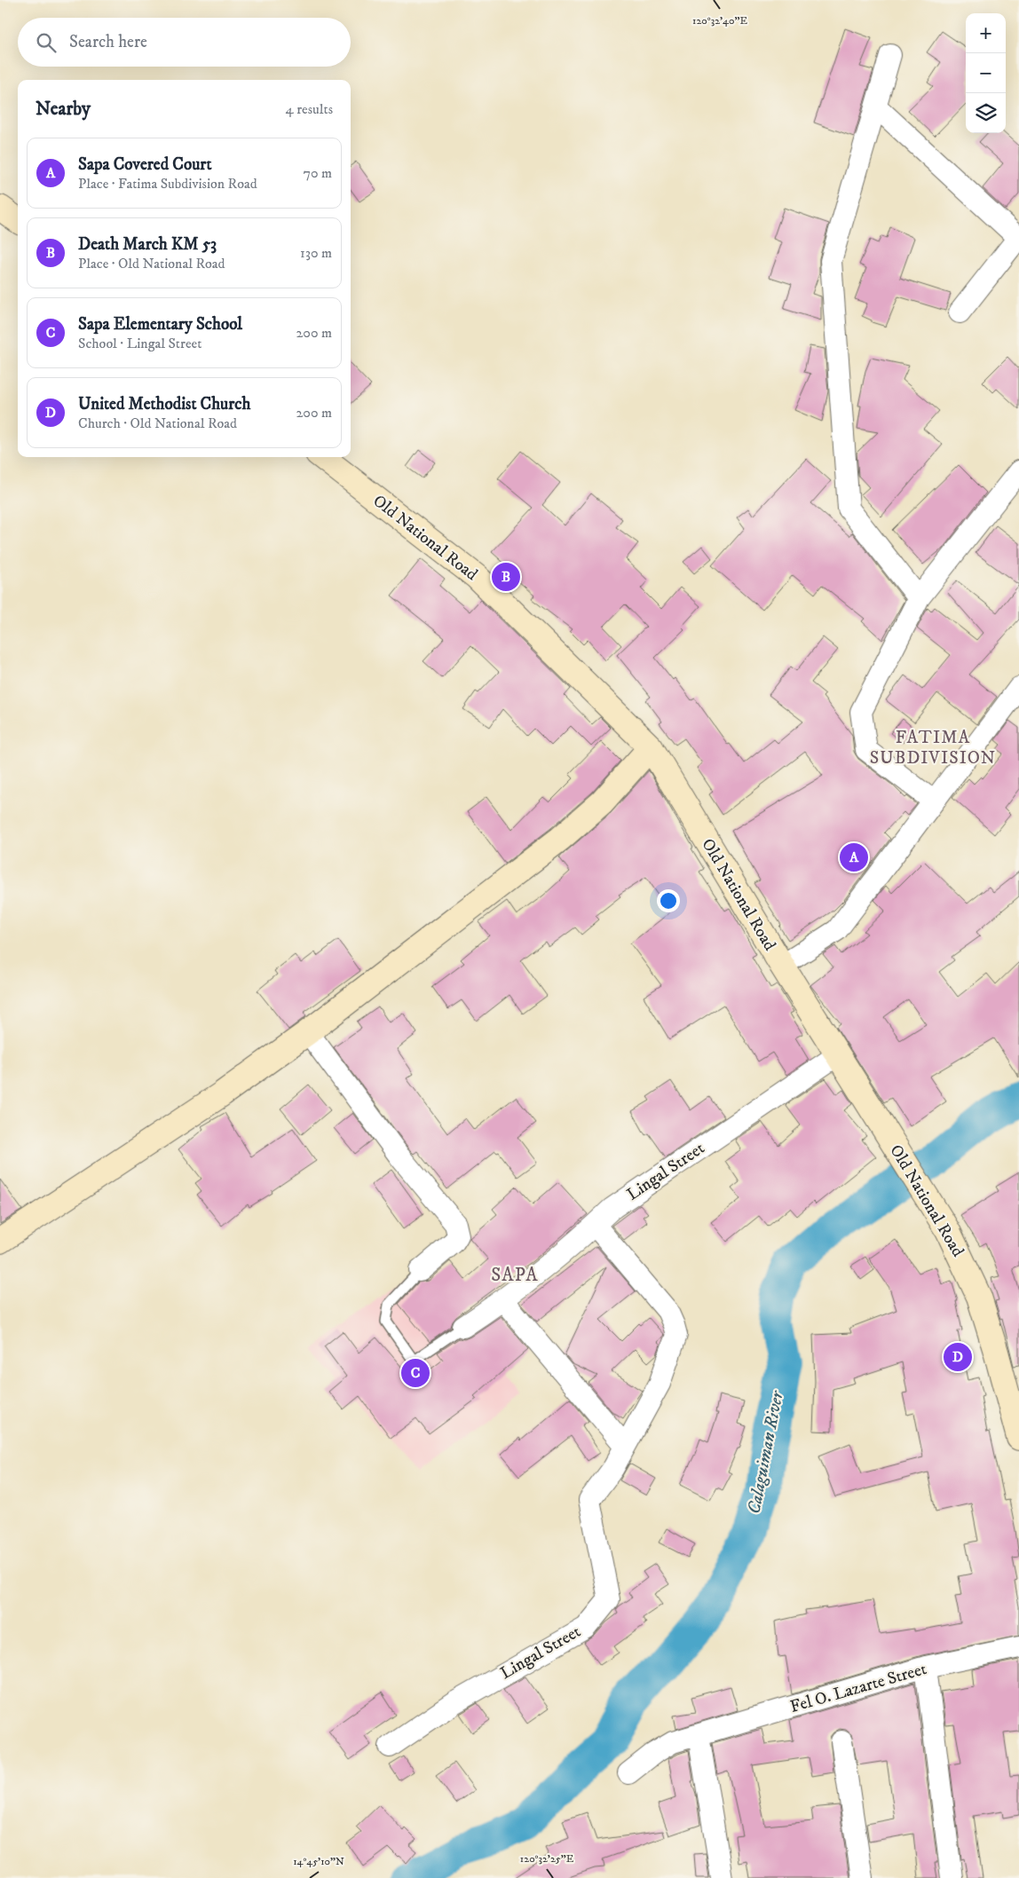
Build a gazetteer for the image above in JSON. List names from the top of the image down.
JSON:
{
  "streets": {
    "main road": ["Old National Road"],
    "street": ["Lingal Street", "Fel O. Lazarte Street"]
  },
  "crossings": [
    ["Old National Road", "Lingal Street"]
  ],
  "districts": ["FATIMA SUBDIVISION", "SAPA"],
  "water": ["Calaguiman River"],
  "page": {
    "map_buttons": ["+", "−"],
    "search": "Search here",
    "heading": ["Nearby", "4 results"],
    "list": [
      {
        "mark": "A",
        "name": "Sapa Covered Court",
        "note": "Place · Fatima Subdivision Road",
        "value": "70 m"
      },
      {
        "mark": "B",
        "name": "Death March KM 53",
        "note": "Place · Old National Road",
        "value": "130 m"
      },
      {
        "mark": "C",
        "name": "Sapa Elementary School",
        "note": "School · Lingal Street",
        "value": "200 m"
      },
      {
        "mark": "D",
        "name": "United Methodist Church",
        "note": "Church · Old National Road",
        "value": "200 m"
      }
    ],
    "pins": [
      "B",
      "A",
      "D",
      "C"
    ]
  },
  "coordinates": ["120°32'40\"E", "120°32'25\"E", "14°45'10\"N"]
}
